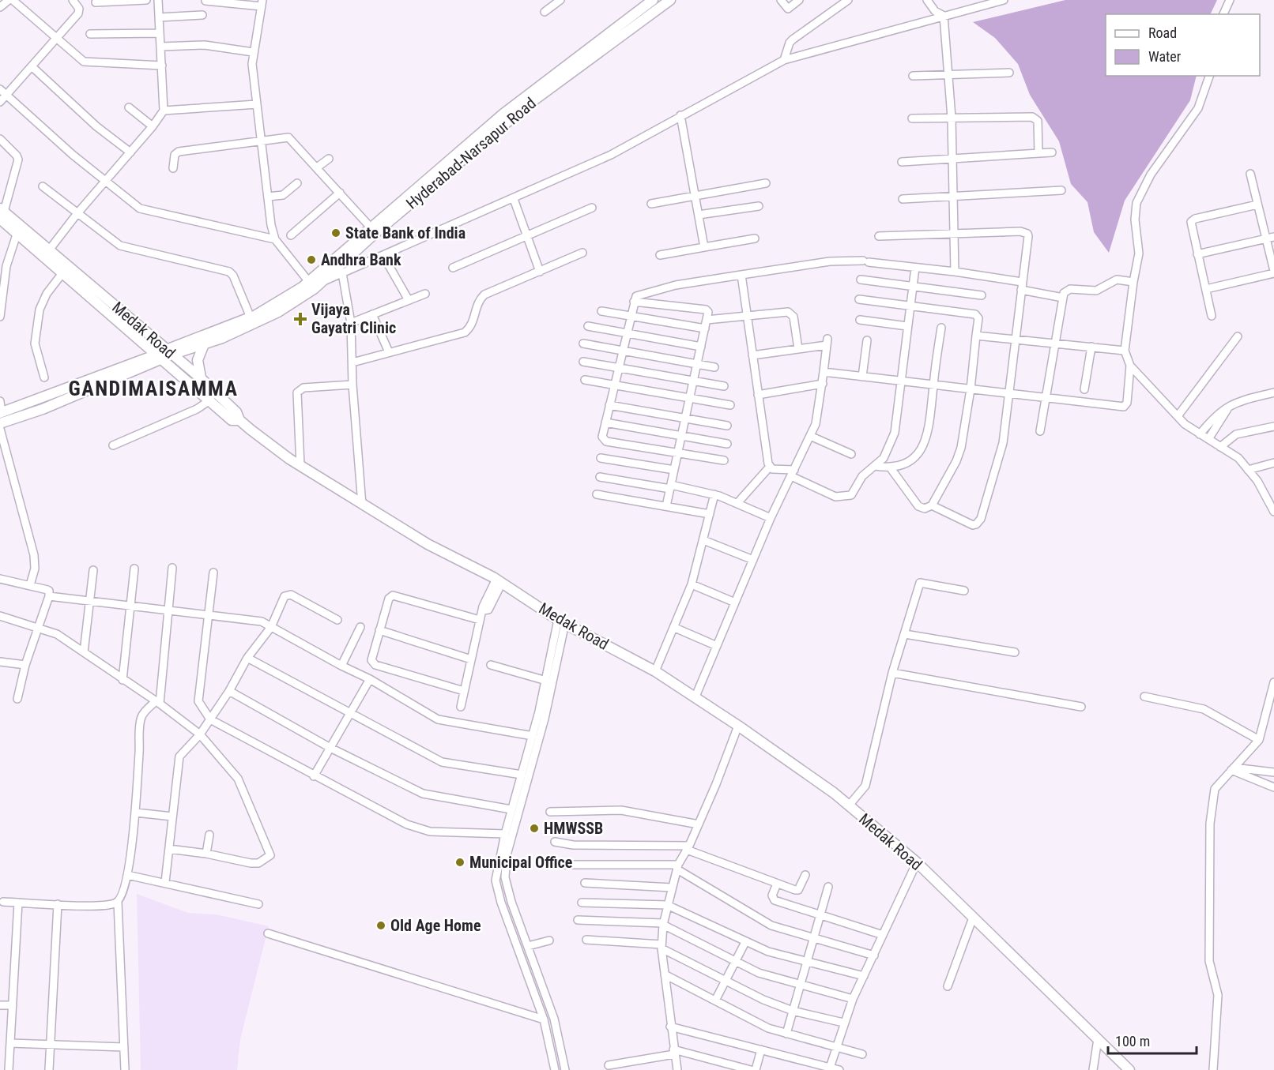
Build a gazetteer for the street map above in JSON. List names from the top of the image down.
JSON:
{
  "streets": {
    "main road": ["Hyderabad-Narsapur Road", "Medak Road"]
  },
  "crossings": [
    ["Hyderabad-Narsapur Road", "Medak Road"]
  ],
  "districts": ["GANDIMAISAMMA"],
  "places": {
    "other": [
      "State Bank of India",
      "Andhra Bank",
      "HMWSSB",
      "Municipal Office",
      "Old Age Home"
    ],
    "health": ["Vijaya Gayatri Clinic"]
  },
  "legend": ["Road", "Water"],
  "scale_bar": "100 m"
}
